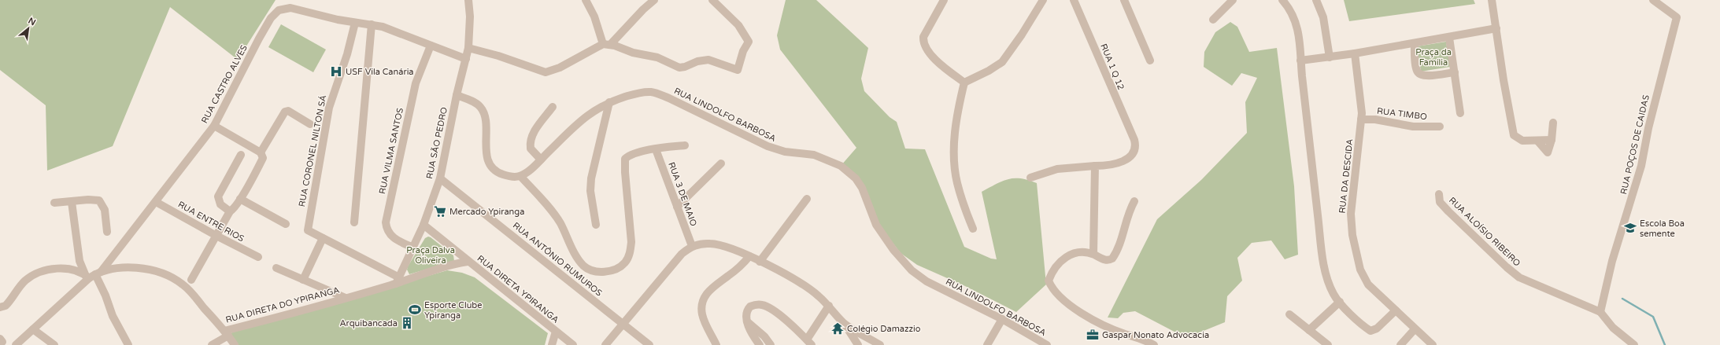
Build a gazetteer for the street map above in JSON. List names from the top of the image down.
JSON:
{
  "streets": {
    "street": [
      "RUA 1 Q 12",
      "RUA CASTRO ALVES",
      "RUA TIMBO",
      "RUA LINDOLFO BARBOSA",
      "RUA SÃO PEDRO",
      "RUA POÇOS DE CAIDAS",
      "RUA CORONEL NILTON SÁ",
      "RUA VILMA SANTOS",
      "RUA DA DESCIDA",
      "RUA 3 DE MAIO",
      "RUA ENTRE RIOS",
      "RUA ALOÍSIO RIBEIRO",
      "RUA ANTÔNIO RUMUROS",
      "RUA DIRETA YPIRANGA",
      "RUA DIRETA DO YPIRANGA"
    ]
  },
  "crossings": [
    ["RUA CASTRO ALVES", "RUA CORONEL NILTON SÁ"],
    ["RUA CASTRO ALVES", "RUA ENTRE RIOS"],
    ["RUA CASTRO ALVES", "RUA DIRETA DO YPIRANGA"],
    ["RUA TIMBO", "RUA DA DESCIDA"],
    ["RUA SÃO PEDRO", "RUA VILMA SANTOS"],
    ["RUA SÃO PEDRO", "RUA ANTÔNIO RUMUROS"],
    ["RUA SÃO PEDRO", "RUA DIRETA YPIRANGA"],
    ["RUA SÃO PEDRO", "RUA DIRETA DO YPIRANGA"],
    ["RUA POÇOS DE CAIDAS", "RUA ALOÍSIO RIBEIRO"],
    ["RUA DIRETA YPIRANGA", "RUA DIRETA DO YPIRANGA"]
  ],
  "parks": ["Praça da Família", "Praça Dalva Oliveira"],
  "places": {
    "hospital": ["USF Vila Canária"],
    "supermarket": ["Mercado Ypiranga"],
    "school or university": ["Escola Boa semente"],
    "sports": ["Esporte Clube Ypiranga"],
    "building": ["Arquibancada"],
    "temple": ["Colégio Damazzio"],
    "office": ["Gaspar Nonato Advocacia"]
  },
  "north": "top right"
}
